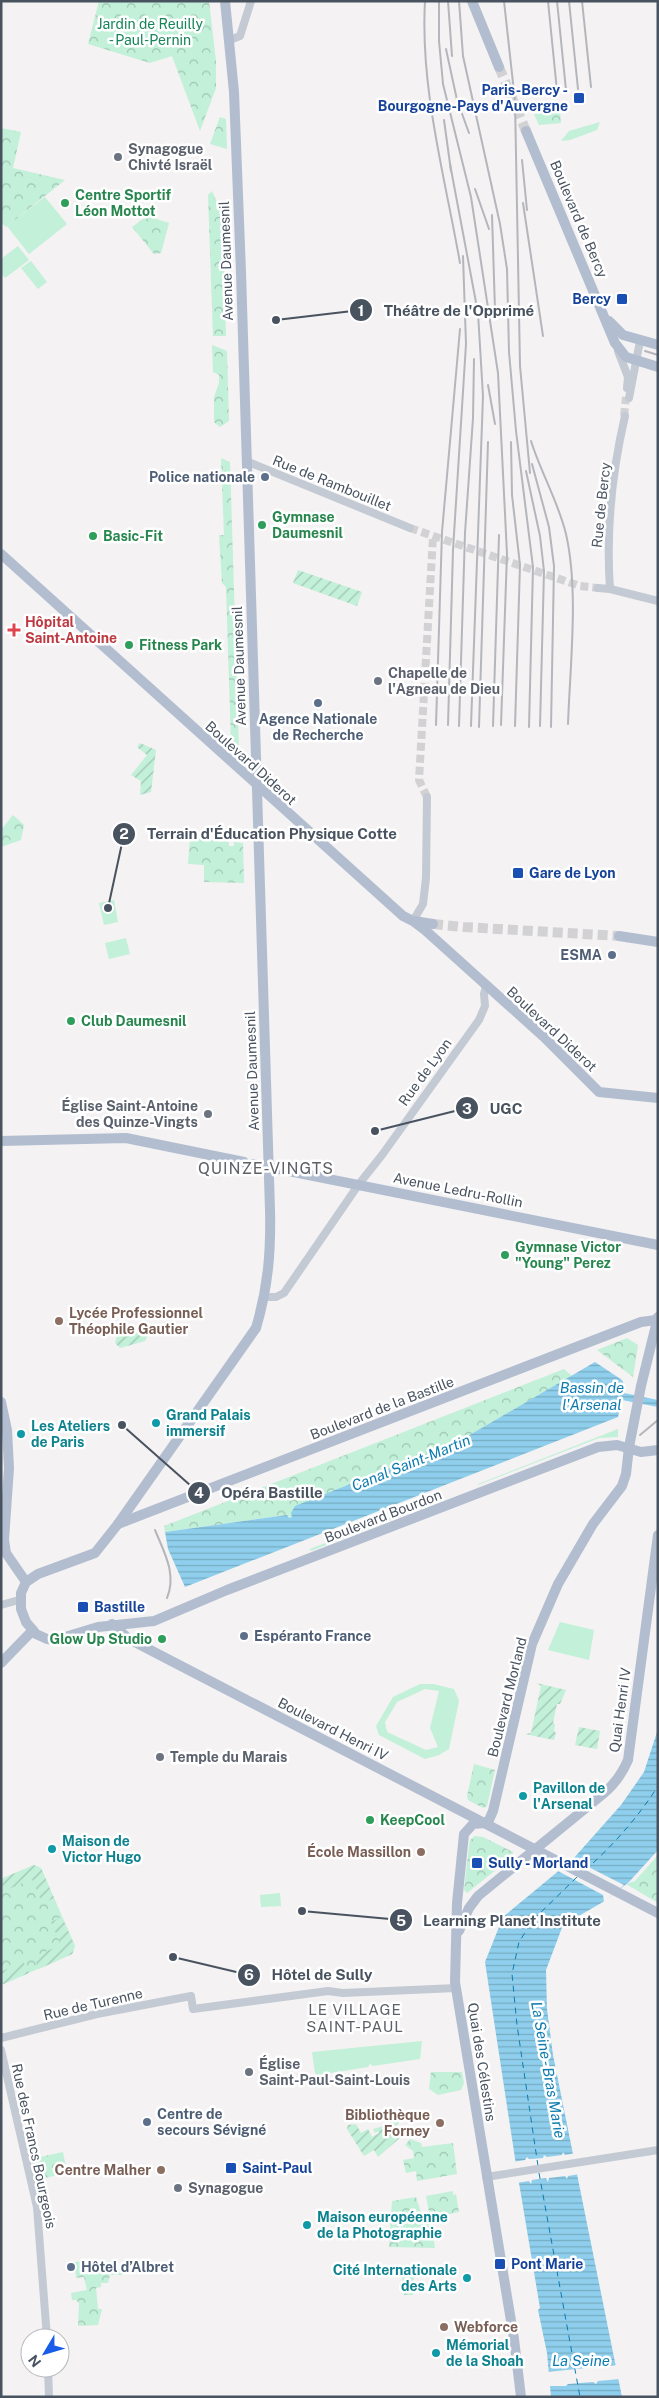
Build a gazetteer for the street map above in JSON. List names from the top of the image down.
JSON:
{
  "streets": {
    "main road": [
      "Boulevard de Bercy",
      "Avenue Daumesnil",
      "Boulevard Diderot",
      "Avenue Ledru-Rollin",
      "Boulevard de la Bastille",
      "Boulevard Bourdon",
      "Boulevard Morland",
      "Quai Henri IV",
      "Boulevard Henri IV",
      "Quai des Célestins"
    ],
    "street": [
      "Rue de Rambouillet",
      "Rue de Bercy",
      "Rue de Lyon",
      "Rue de Turenne",
      "Rue des Francs Bourgeois"
    ]
  },
  "crossings": [
    ["Avenue Daumesnil", "Rue de Rambouillet"],
    ["Avenue Daumesnil", "Boulevard Diderot"],
    ["Avenue Daumesnil", "Rue de Lyon"],
    ["Avenue Daumesnil", "Avenue Ledru-Rollin"],
    ["Avenue Daumesnil", "Boulevard de la Bastille"],
    ["Boulevard Diderot", "Rue de Lyon"],
    ["Rue de Lyon", "Avenue Ledru-Rollin"],
    ["Boulevard de la Bastille", "Boulevard Morland"],
    ["Boulevard Bourdon", "Boulevard Morland"],
    ["Boulevard Bourdon", "Boulevard Henri IV"],
    ["Boulevard Morland", "Boulevard Henri IV"],
    ["Boulevard Morland", "Quai des Célestins"],
    ["Quai Henri IV", "Boulevard Henri IV"],
    ["Quai Henri IV", "Quai des Célestins"],
    ["Boulevard Henri IV", "Quai des Célestins"],
    ["Rue de Turenne", "Quai des Célestins"]
  ],
  "districts": ["QUINZE-VINGTS", "LE VILLAGE SAINT-PAUL"],
  "water": [
    "Bassin de l'Arsenal",
    "Canal Saint-Martin",
    "La Seine - Bras Marie",
    "La Seine"
  ],
  "parks": ["Jardin de Reuilly - Paul-Pernin"],
  "places": {
    "transit": [
      "Paris-Bercy - Bourgogne-Pays d'Auvergne",
      "Bercy",
      "Gare de Lyon",
      "Bastille",
      "Sully - Morland",
      "Saint-Paul",
      "Pont Marie"
    ],
    "other": [
      "Synagogue Chivté Israël",
      "Centre Sportif Léon Mottot",
      "Théâtre de l'Opprimé",
      "Police nationale",
      "Gymnase Daumesnil",
      "Basic-Fit",
      "Fitness Park",
      "Chapelle de l'Agneau de Dieu",
      "Agence Nationale de Recherche",
      "Terrain d'Éducation Physique Cotte",
      "ESMA",
      "Club Daumesnil",
      "Église Saint-Antoine des Quinze-Vingts",
      "UGC",
      "Gymnase Victor \"Young\" Perez",
      "Lycée Professionnel Théophile Gautier",
      "Grand Palais immersif",
      "Opéra Bastille",
      "Les Ateliers de Paris",
      "Espéranto France",
      "Glow Up Studio",
      "Temple du Marais",
      "Pavillon de l'Arsenal",
      "KeepCool",
      "Maison de Victor Hugo",
      "École Massillon",
      "Learning Planet Institute",
      "Hôtel de Sully",
      "Église Saint-Paul-Saint-Louis",
      "Centre de secours Sévigné",
      "Bibliothèque Forney",
      "Centre Malher",
      "Synagogue",
      "Maison européenne de la Photographie",
      "Hôtel d’Albret",
      "Cité Internationale des Arts",
      "Webforce",
      "Mémorial de la Shoah"
    ],
    "health": ["Hôpital Saint-Antoine"]
  },
  "north": "bottom left"
}
